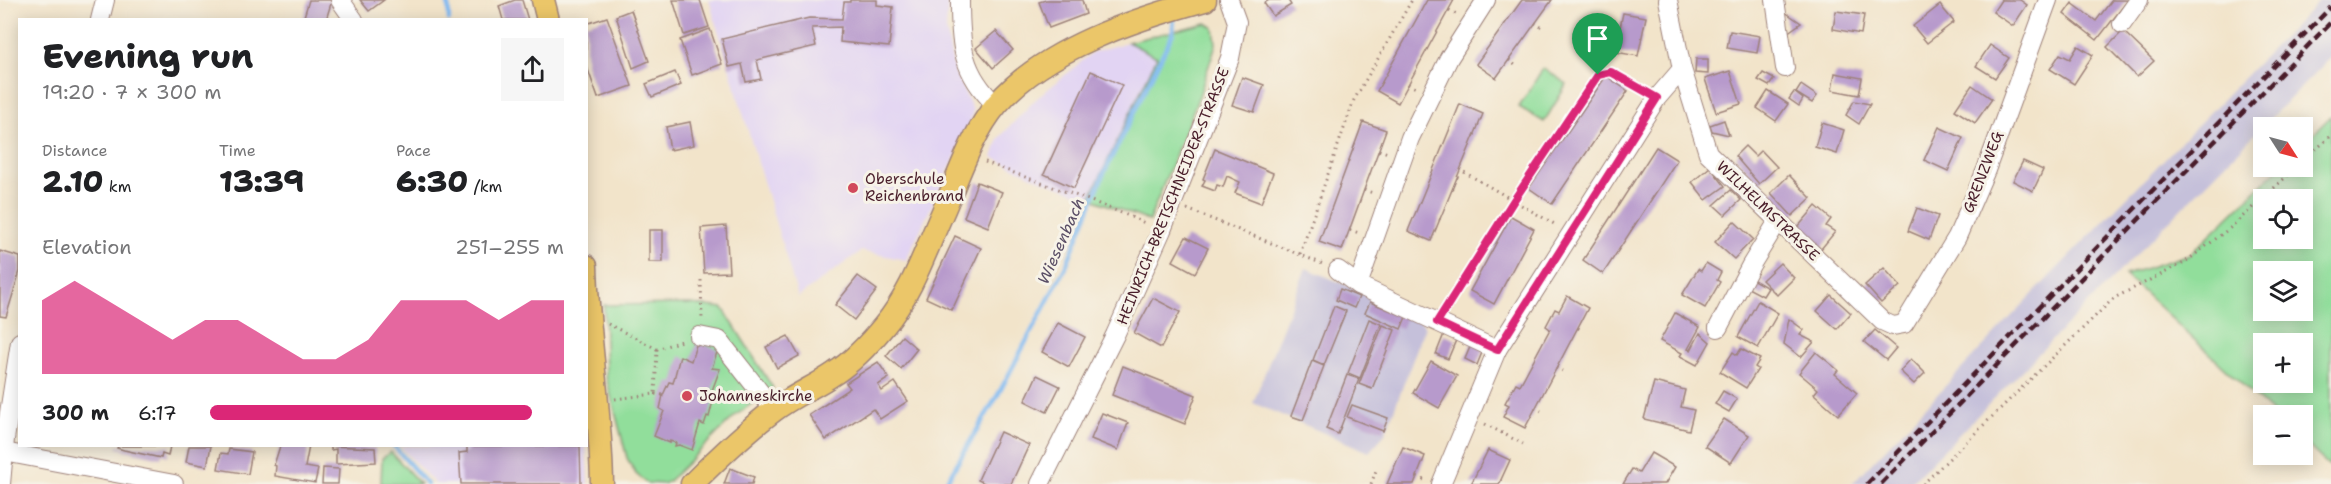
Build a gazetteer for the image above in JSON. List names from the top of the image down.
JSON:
{
  "streets": {
    "street": ["GRENZWEG", "HEINRICH-BRETSCHNEIDER-STRASSE", "WILHELMSTRASSE"]
  },
  "crossings": [
    ["GRENZWEG", "WILHELMSTRASSE"]
  ],
  "water": ["Wiesenbach"],
  "places": ["Oberschule Reichenbrand", "Johanneskirche"],
  "north": "bottom right",
  "page": {
    "heading": ["Evening run", "19:20 · 7 × 300 m"],
    "map_buttons": ["+", "−"],
    "stats": [
      ["Distance", "2.10 km"],
      ["Time", "13:39"],
      ["Pace", "6:30 /km"]
    ],
    "chart": ["Elevation", "251–255 m"],
    "list": [
      {
        "name": "300 m",
        "note": "6:17"
      }
    ]
  }
}
